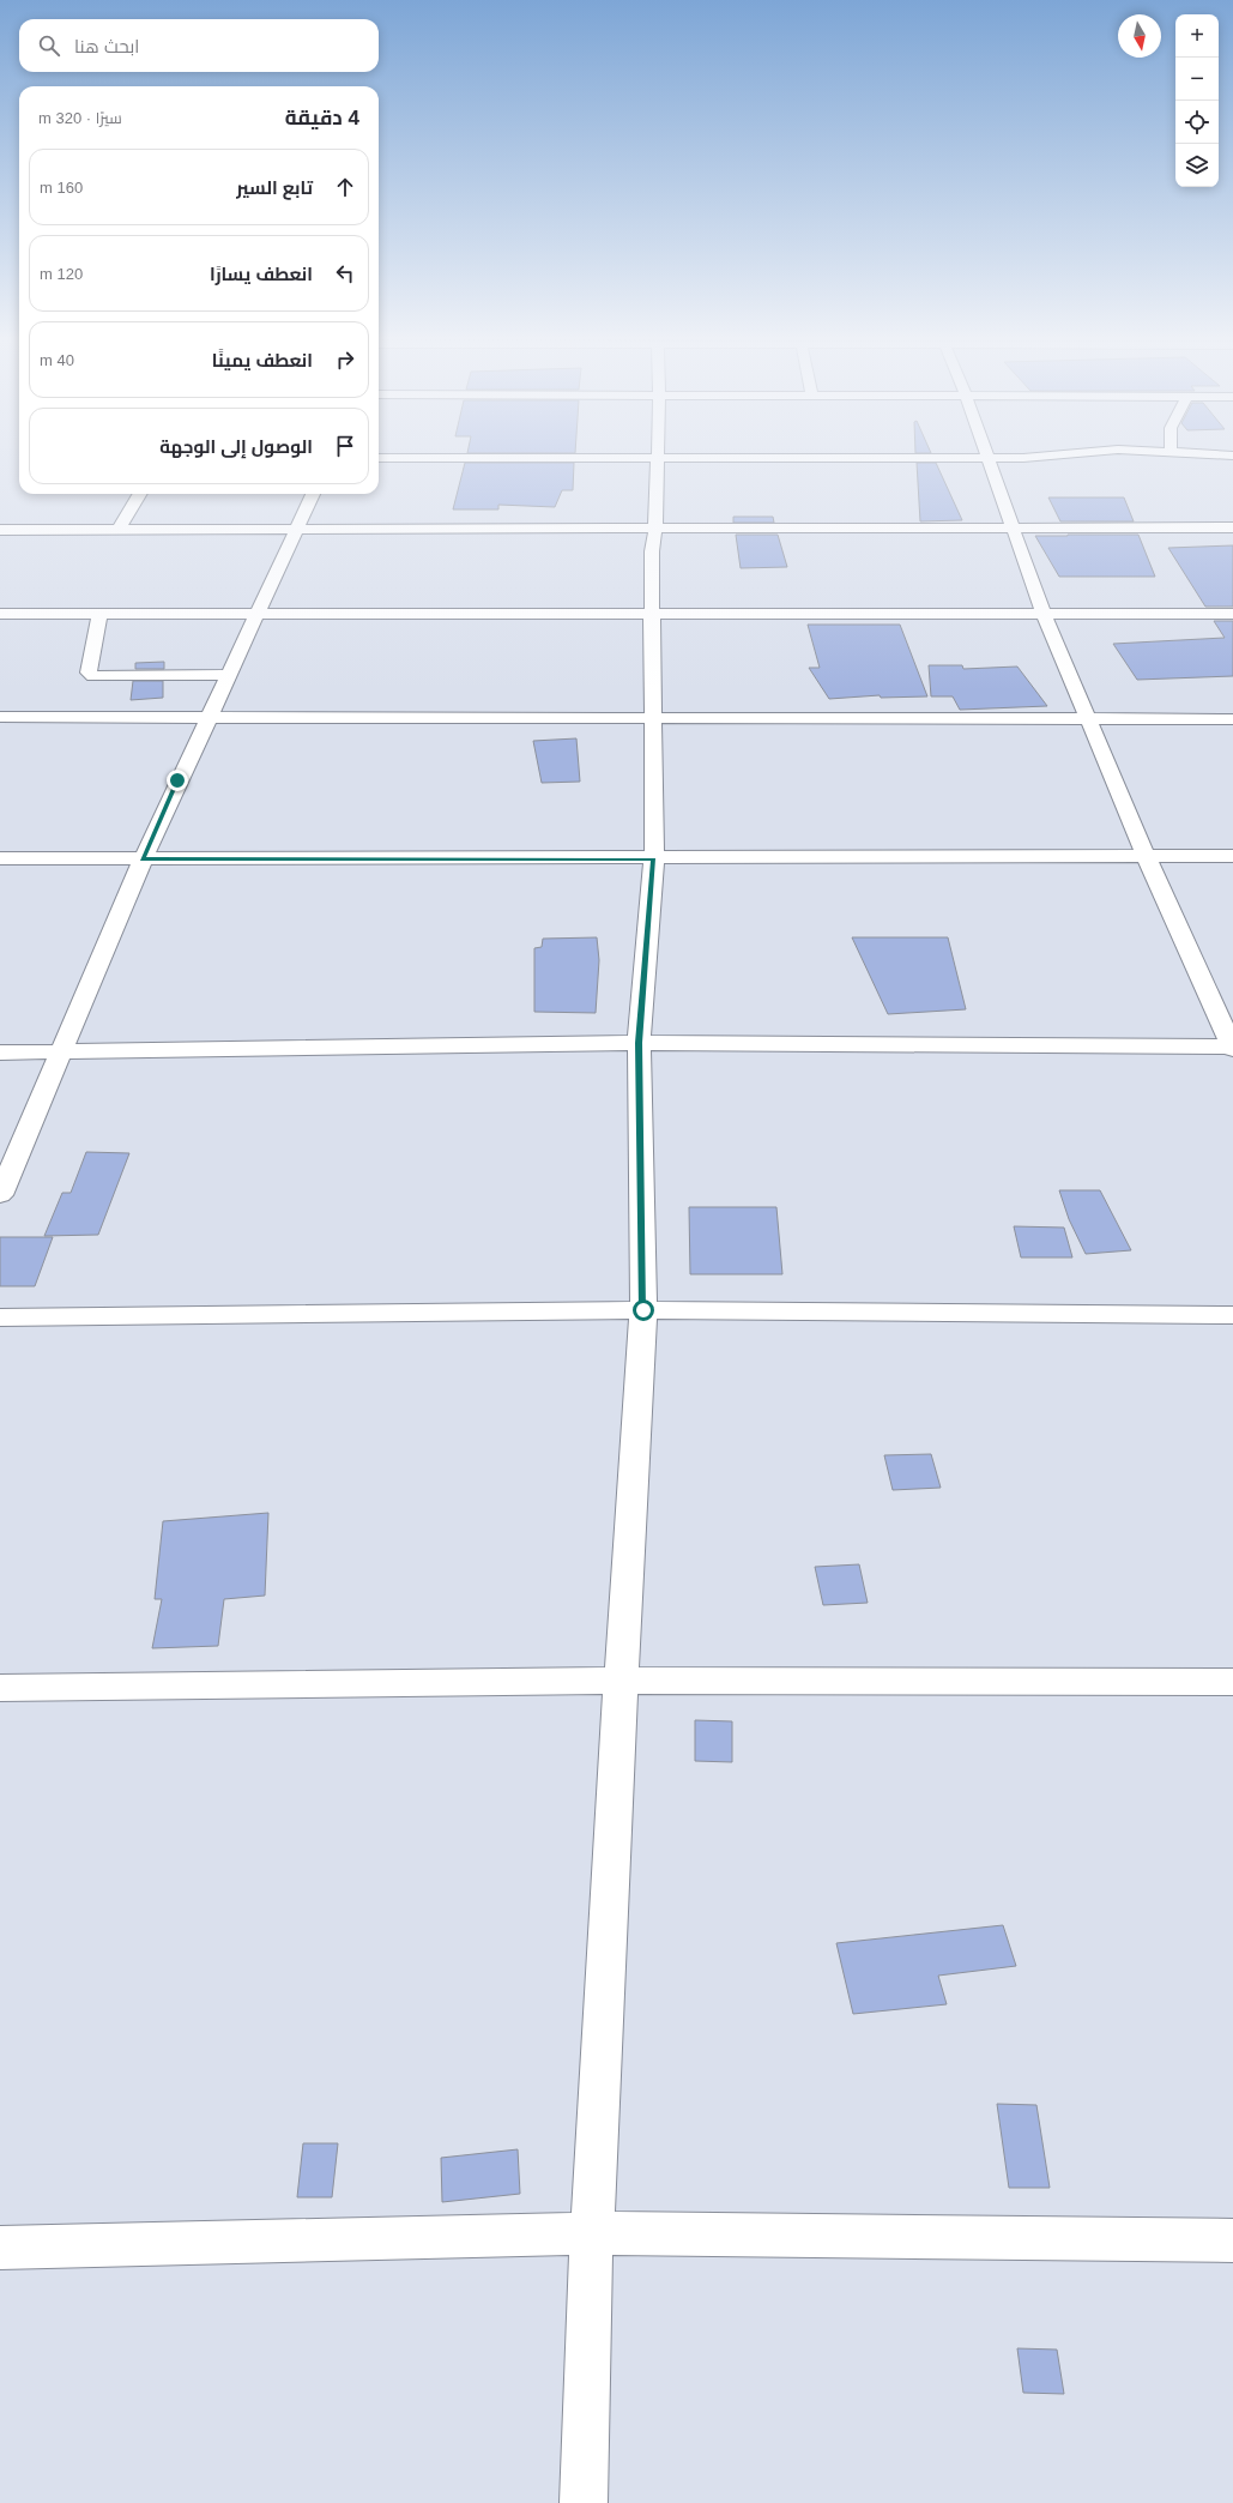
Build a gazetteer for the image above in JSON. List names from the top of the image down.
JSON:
{
  "north": "bottom",
  "page": {
    "map_buttons": ["+", "−"],
    "search": "ابحث هنا",
    "heading": ["4 دقيقة", "سيرًا · 320 m"],
    "list": [
      ["تابع السير", "160 m"],
      ["انعطف يسارًا", "120 m"],
      ["انعطف يمينًا", "40 m"],
      "الوصول إلى الوجهة"
    ]
  }
}
